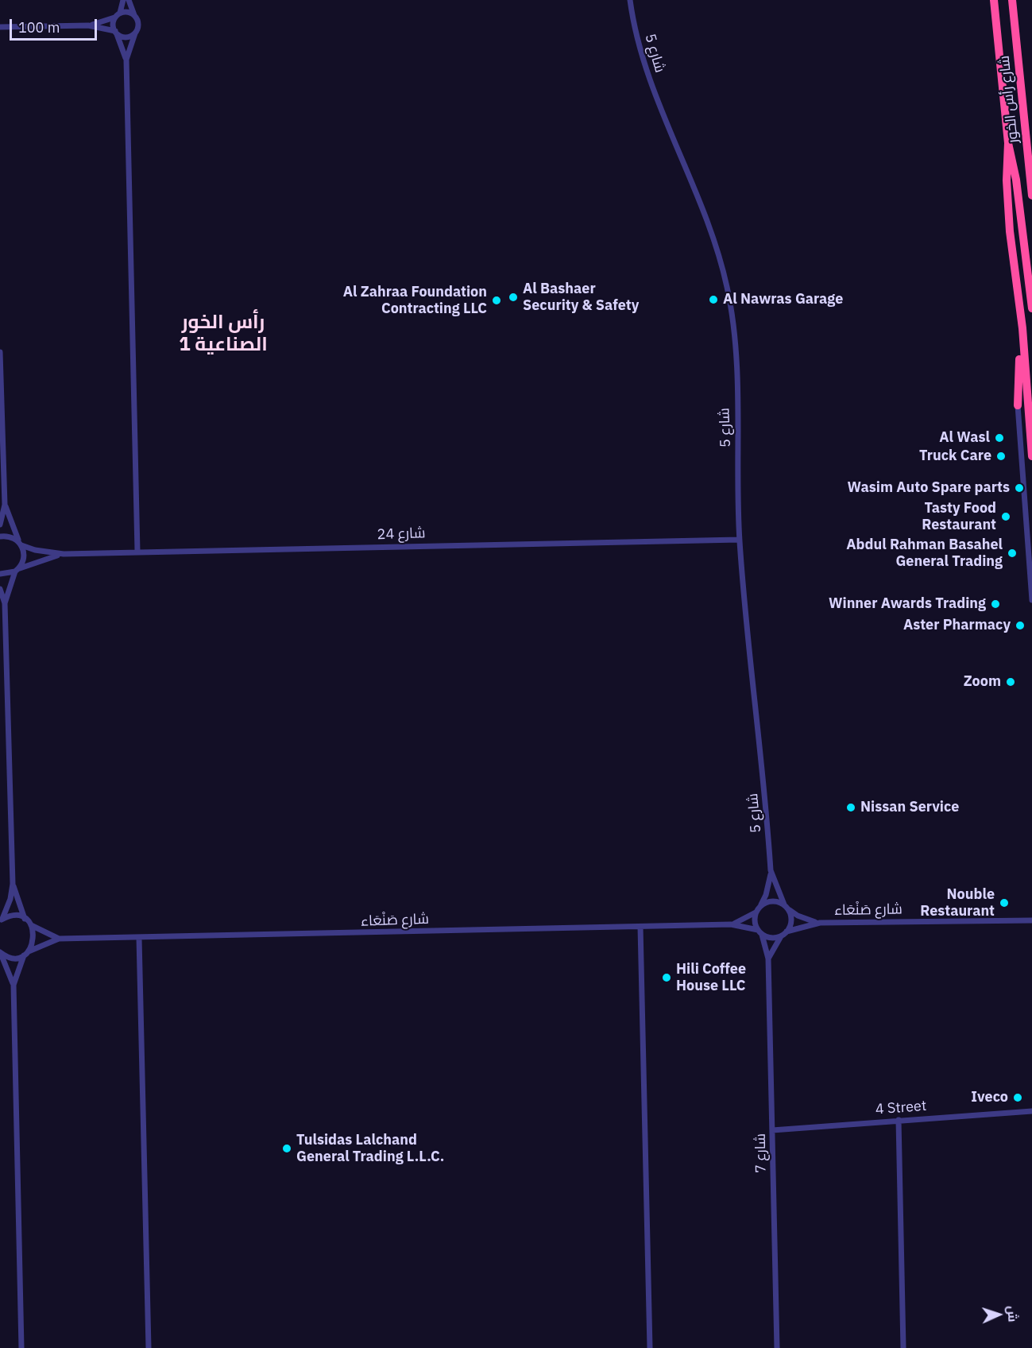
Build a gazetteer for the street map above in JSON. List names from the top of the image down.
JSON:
{
  "streets": {
    "highway": ["شارع رأس الخور"],
    "street": [
      "شارع 5",
      "شارع 24",
      "شارع صَنْعَاء",
      "4 Street",
      "شارع 7"
    ]
  },
  "crossings": [
    ["شارع 5", "شارع 24"],
    ["شارع 5", "شارع صَنْعَاء"],
    ["شارع 5", "شارع 7"],
    ["شارع صَنْعَاء", "شارع 7"],
    ["4 Street", "شارع 7"]
  ],
  "districts": ["رأس الخور الصناعية 1"],
  "places": [
    "Al Bashaer Security & Safety",
    "Al Nawras Garage",
    "Al Zahraa Foundation Contracting LLC",
    "Al Wasl",
    "Truck Care",
    "Wasim Auto Spare parts",
    "Tasty Food Restaurant",
    "Abdul Rahman Basahel General Trading",
    "Winner Awards Trading",
    "Aster Pharmacy",
    "Zoom",
    "Nissan Service",
    "Nouble Restaurant",
    "Hili Coffee House LLC",
    "Iveco",
    "Tulsidas Lalchand General Trading L.L.C."
  ],
  "scale_bar": "100 m",
  "north": "right"
}
